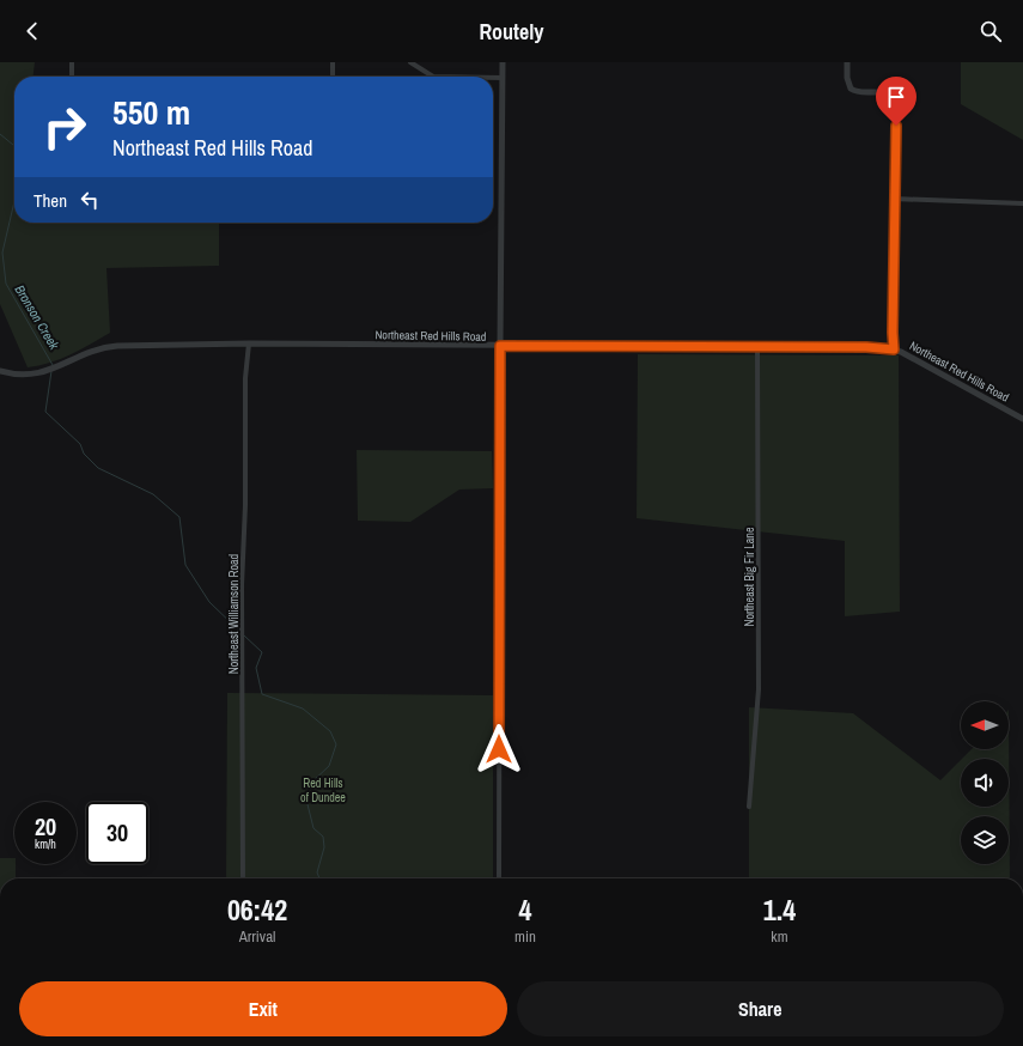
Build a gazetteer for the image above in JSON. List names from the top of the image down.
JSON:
{
  "streets": {
    "street": ["Northeast Red Hills Road", "Northeast Big Fir Lane", "Northeast Williamson Road"]
  },
  "crossings": [
    ["Northeast Red Hills Road", "Northeast Big Fir Lane"],
    ["Northeast Red Hills Road", "Northeast Williamson Road"]
  ],
  "water": ["Bronson Creek"],
  "parks": ["Red Hills of Dundee"],
  "north": "left",
  "page": {
    "header": "Routely",
    "turn": ["550 m", "Northeast Red Hills Road"],
    "then": "Then",
    "speed": "20 km/h",
    "limit": "30",
    "eta": [
      "06:42",
      "Arrival",
      "4",
      "min",
      "1.4",
      "km"
    ],
    "buttons": ["Exit", "Share"]
  }
}
